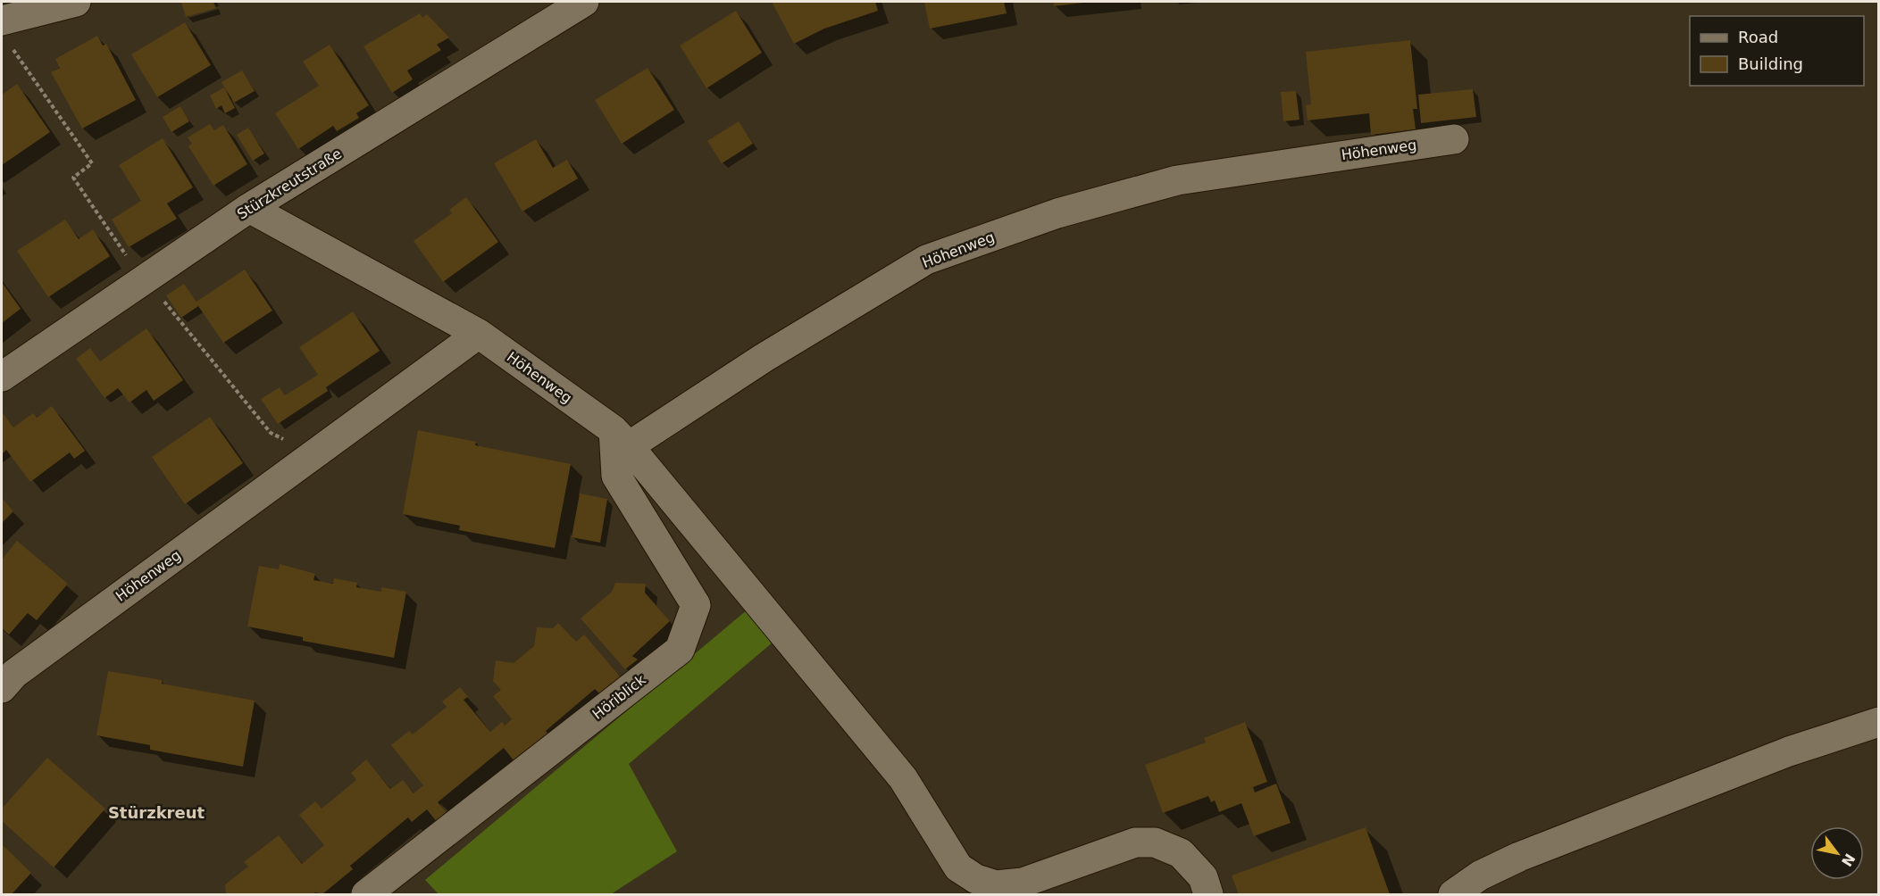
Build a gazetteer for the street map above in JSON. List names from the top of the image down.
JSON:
{
  "streets": {
    "street": ["Höhenweg", "Stürzkreutstraße", "Höriblick"]
  },
  "crossings": [
    ["Höhenweg", "Stürzkreutstraße"],
    ["Höhenweg", "Höriblick"]
  ],
  "districts": ["Stürzkreut"],
  "legend": ["Road", "Building"],
  "north": "bottom right"
}
